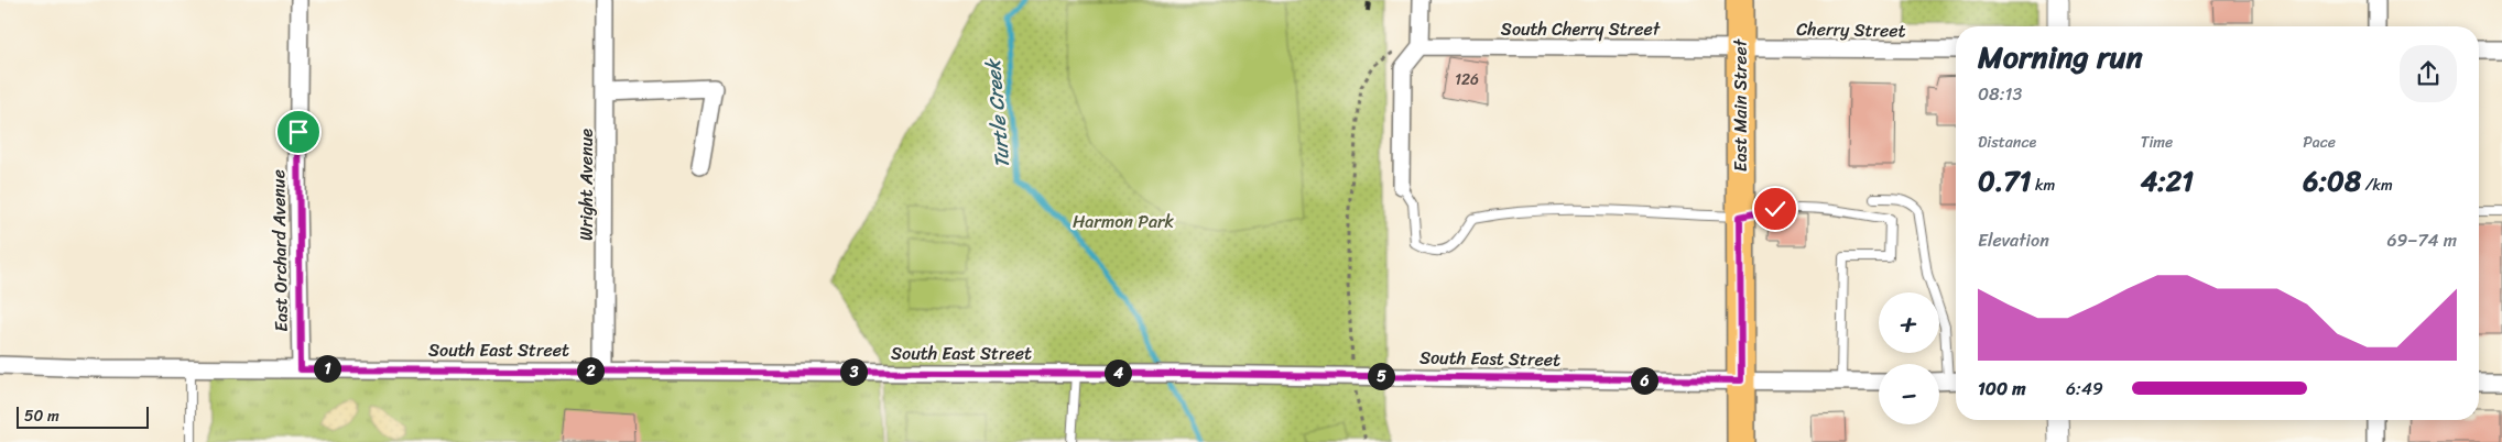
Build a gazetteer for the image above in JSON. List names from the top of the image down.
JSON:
{
  "streets": {
    "main road": ["East Main Street"],
    "street": [
      "South Cherry Street",
      "Cherry Street",
      "Wright Avenue",
      "East Orchard Avenue",
      "South East Street"
    ]
  },
  "crossings": [
    ["South Cherry Street", "Cherry Street"],
    ["South Cherry Street", "East Main Street"],
    ["Cherry Street", "East Main Street"],
    ["East Main Street", "South East Street"],
    ["Wright Avenue", "South East Street"],
    ["East Orchard Avenue", "South East Street"]
  ],
  "water": ["Turtle Creek"],
  "parks": ["Harmon Park"],
  "house_numbers": ["126"],
  "scale_bar": "50 m",
  "page": {
    "heading": ["Morning run", "08:13"],
    "stats": [
      ["Distance", "0.71 km"],
      ["Time", "4:21"],
      ["Pace", "6:08 /km"]
    ],
    "chart": ["Elevation", "69–74 m"],
    "map_buttons": ["+", "−"],
    "pins": [
      "1",
      "2",
      "3",
      "4",
      "5",
      "6"
    ],
    "list": [
      {
        "name": "100 m",
        "note": "6:49"
      }
    ],
    "scale": "50 m"
  }
}
